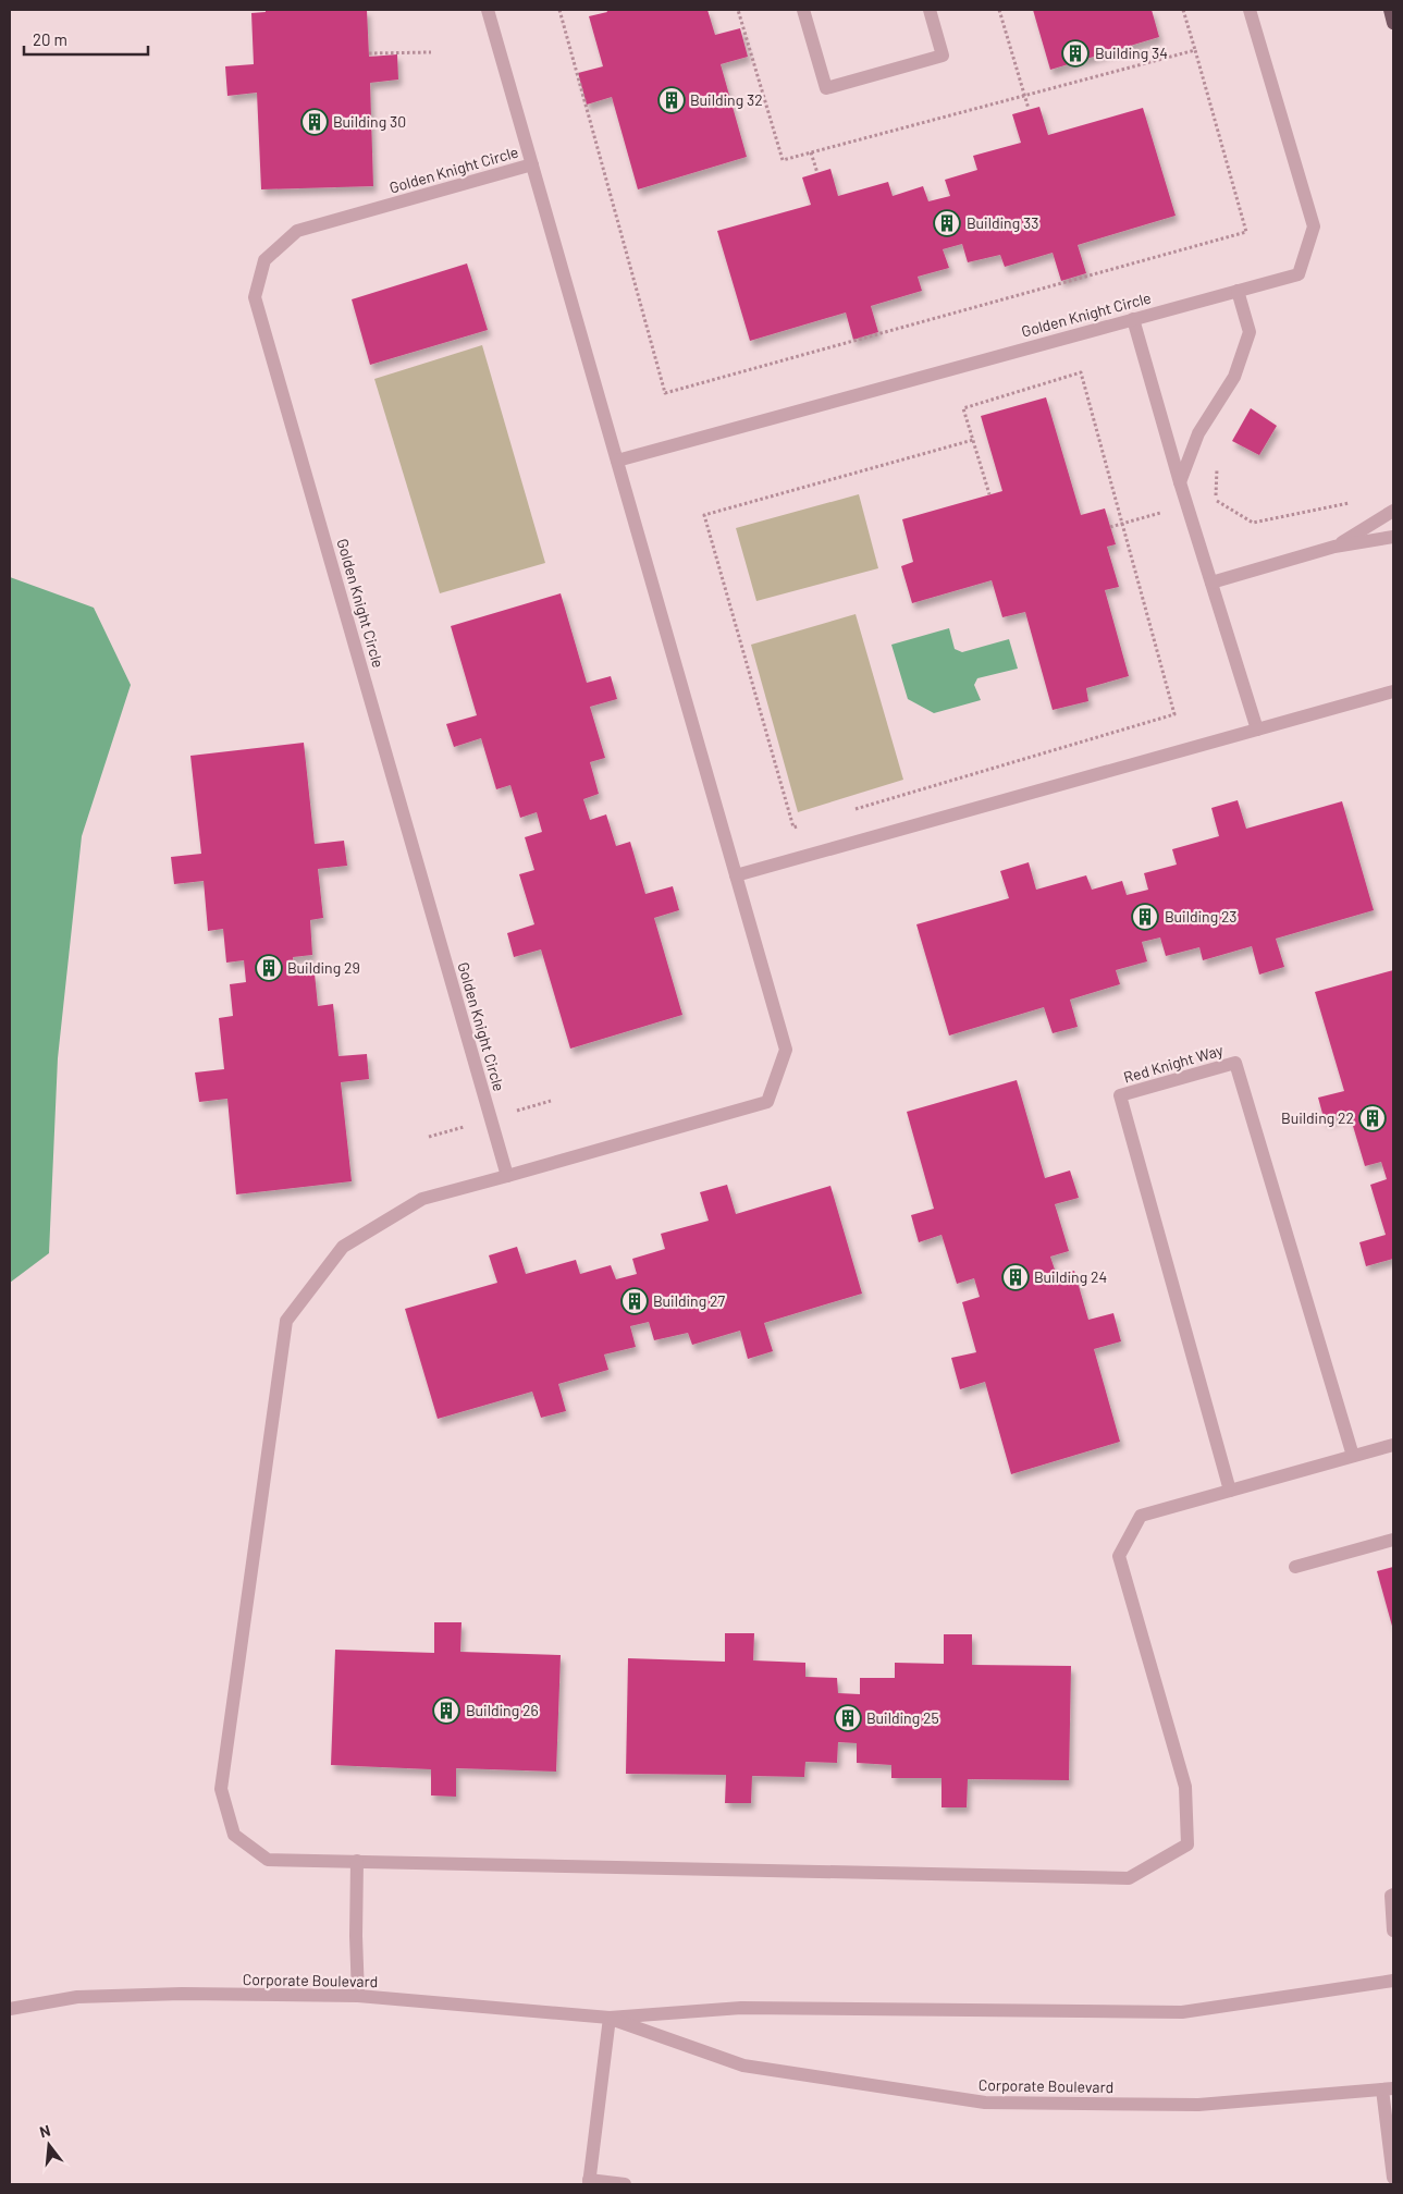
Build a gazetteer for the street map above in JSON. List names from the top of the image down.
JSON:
{
  "streets": {
    "street": ["Golden Knight Circle", "Red Knight Way", "Corporate Boulevard"]
  },
  "places": {
    "building": [
      "Building 34",
      "Building 32",
      "Building 30",
      "Building 33",
      "Building 23",
      "Building 29",
      "Building 22",
      "Building 24",
      "Building 27",
      "Building 26",
      "Building 25"
    ]
  },
  "scale_bar": "20 m",
  "north": "top"
}
